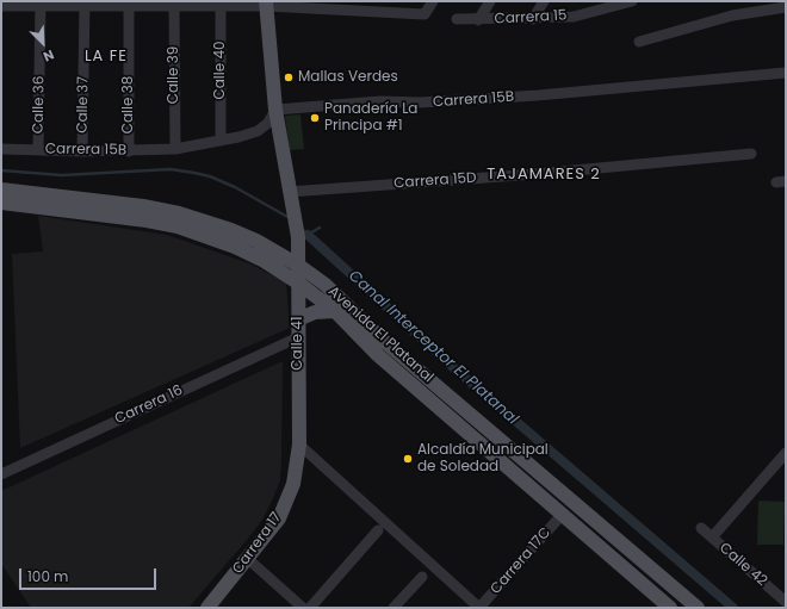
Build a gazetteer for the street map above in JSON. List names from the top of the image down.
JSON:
{
  "streets": {
    "main road": ["Avenida El Platanal", "Calle 41", "Carrera 17"],
    "street": [
      "Carrera 15",
      "Calle 40",
      "Calle 39",
      "Carrera 15B",
      "Calle 36",
      "Calle 37",
      "Calle 38",
      "Carrera 15D",
      "Carrera 16",
      "Carrera 17C",
      "Calle 42"
    ]
  },
  "crossings": [
    ["Calle 40", "Carrera 15B"],
    ["Calle 39", "Carrera 15B"],
    ["Carrera 15B", "Calle 36"],
    ["Carrera 15B", "Calle 37"],
    ["Carrera 15B", "Calle 38"],
    ["Carrera 15B", "Calle 41"],
    ["Carrera 15D", "Calle 41"],
    ["Avenida El Platanal", "Calle 41"],
    ["Avenida El Platanal", "Carrera 17C"],
    ["Calle 41", "Carrera 16"],
    ["Calle 41", "Carrera 17"]
  ],
  "districts": ["LA FE", "TAJAMARES 2"],
  "water": ["Canal Interceptor El Platanal"],
  "places": ["Mallas Verdes", "Panadería La Principa #1", "Alcaldía Municipal de Soledad"],
  "scale_bar": "100 m",
  "north": "bottom right"
}
